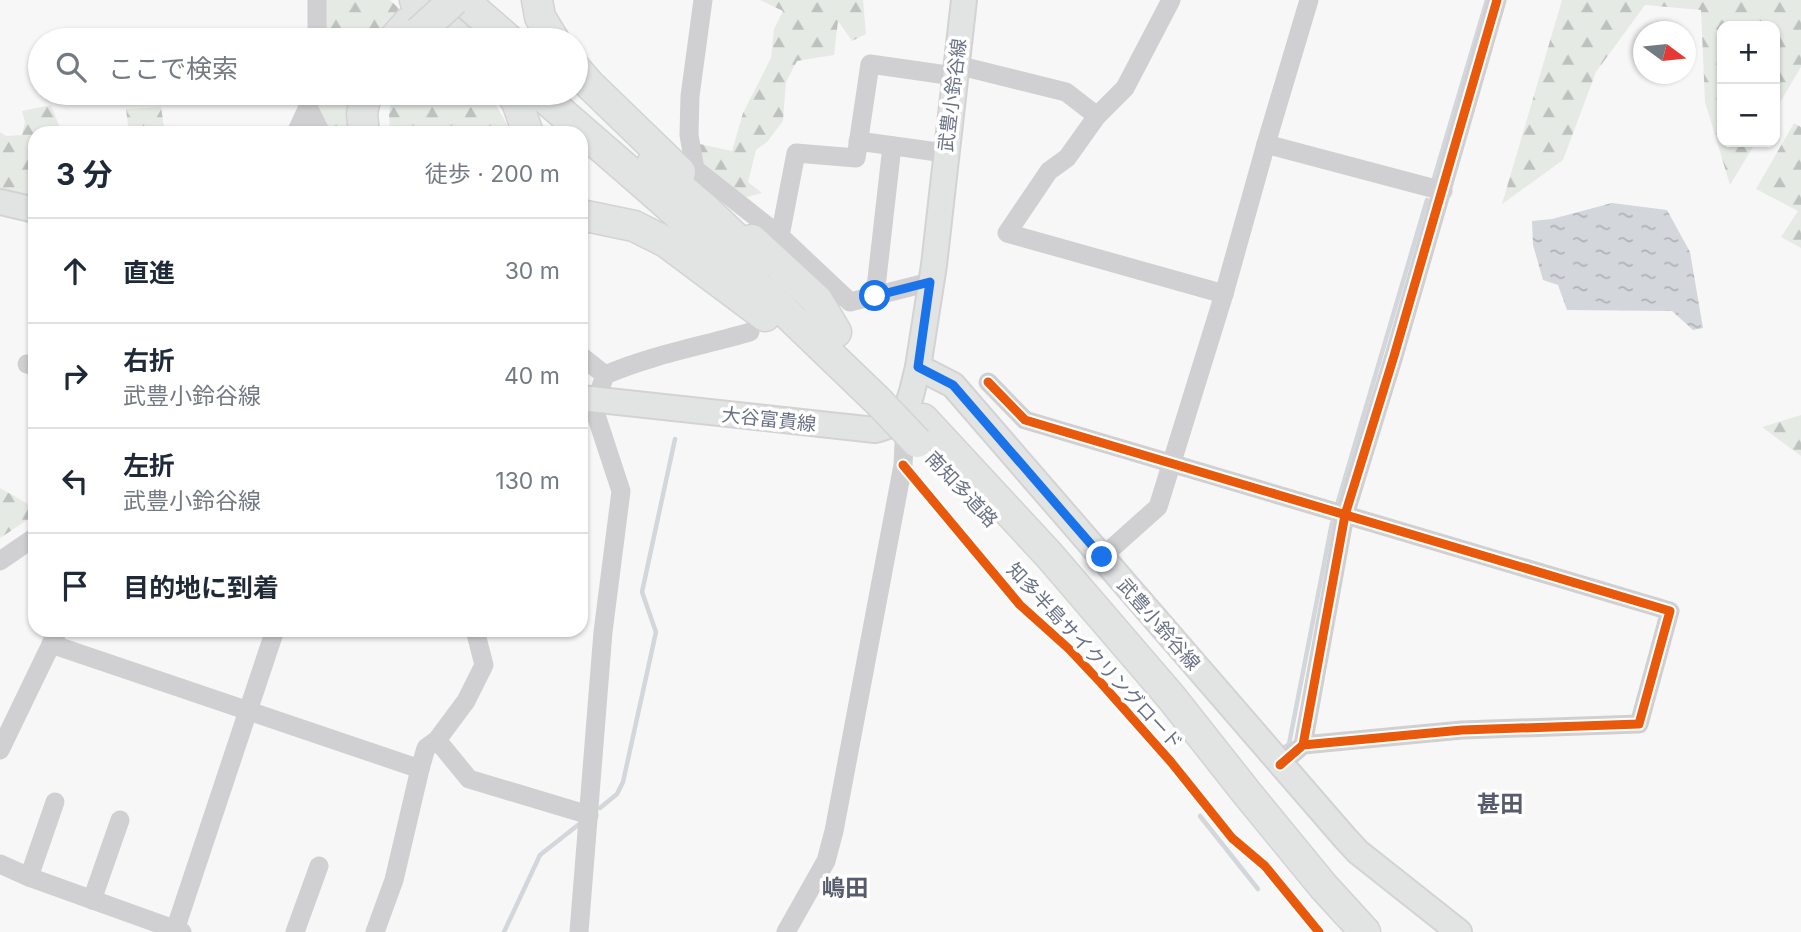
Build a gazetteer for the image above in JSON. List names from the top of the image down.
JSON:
{
  "streets": {
    "highway": ["南知多道路"],
    "main road": ["武豊小鈴谷線", "大谷富貴線"],
    "cycle path": ["知多半島サイクリングロード"]
  },
  "crossings": [
    ["大谷富貴線", "南知多道路"]
  ],
  "districts": ["甚田", "嶋田"],
  "north": "right",
  "page": {
    "map_buttons": ["+", "−"],
    "search": "ここで検索",
    "heading": ["3 分", "徒歩 · 200 m"],
    "list": [
      ["直進", "30 m"],
      ["右折", "武豊小鈴谷線", "40 m"],
      ["左折", "武豊小鈴谷線", "130 m"],
      "目的地に到着"
    ]
  }
}
